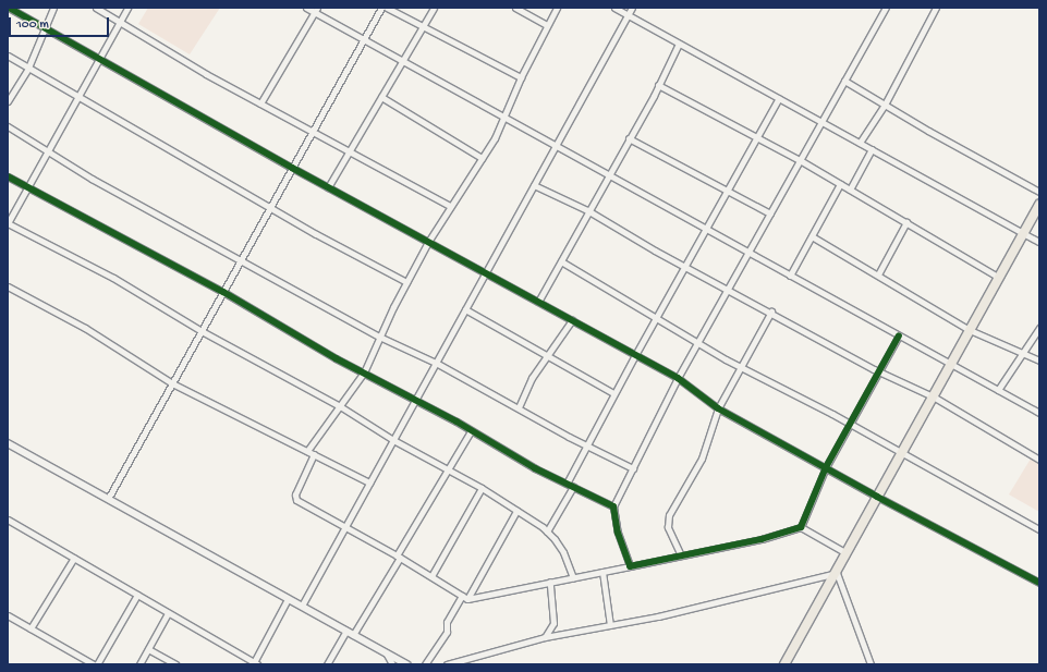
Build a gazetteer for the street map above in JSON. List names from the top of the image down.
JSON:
{
  "scale_bar": "100 m"
}
